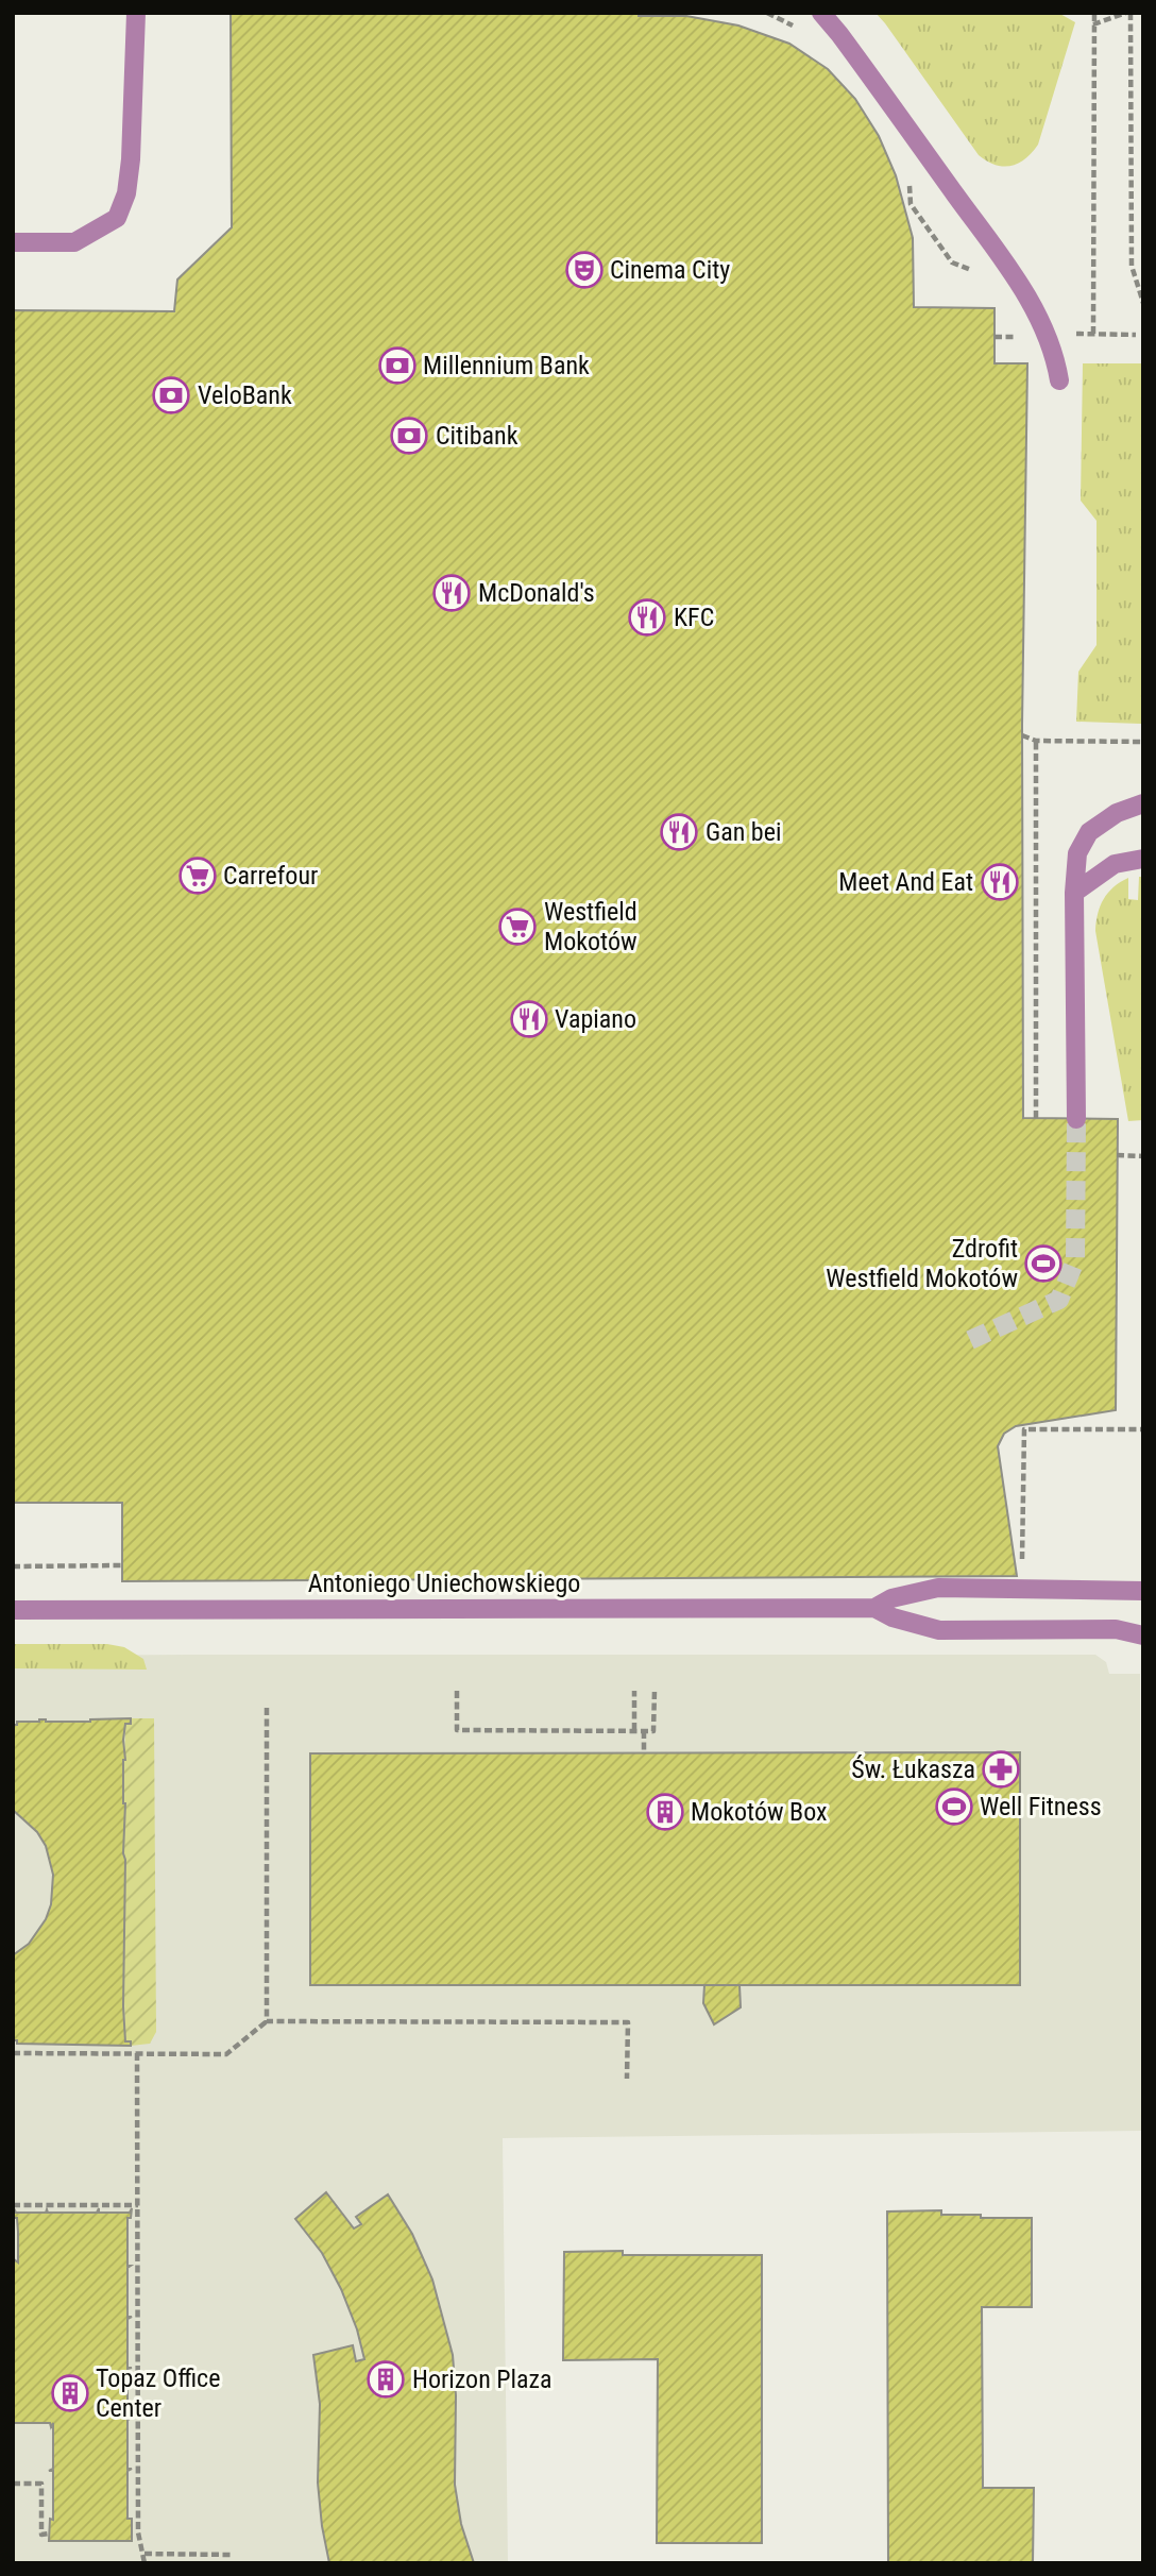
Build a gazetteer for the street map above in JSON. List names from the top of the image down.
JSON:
{
  "streets": {
    "street": ["Antoniego Uniechowskiego"]
  },
  "places": {
    "theatre": ["Cinema City"],
    "bank": ["Millennium Bank", "VeloBank", "Citibank"],
    "restaurant": [
      "McDonald's",
      "KFC",
      "Gan bei",
      "Meet And Eat",
      "Vapiano"
    ],
    "supermarket": ["Carrefour", "Westfield Mokotów"],
    "sports": ["Zdrofit Westfield Mokotów", "Well Fitness"],
    "pharmacy": ["Św. Łukasza"],
    "building": ["Mokotów Box", "Horizon Plaza", "Topaz Office Center"]
  }
}
